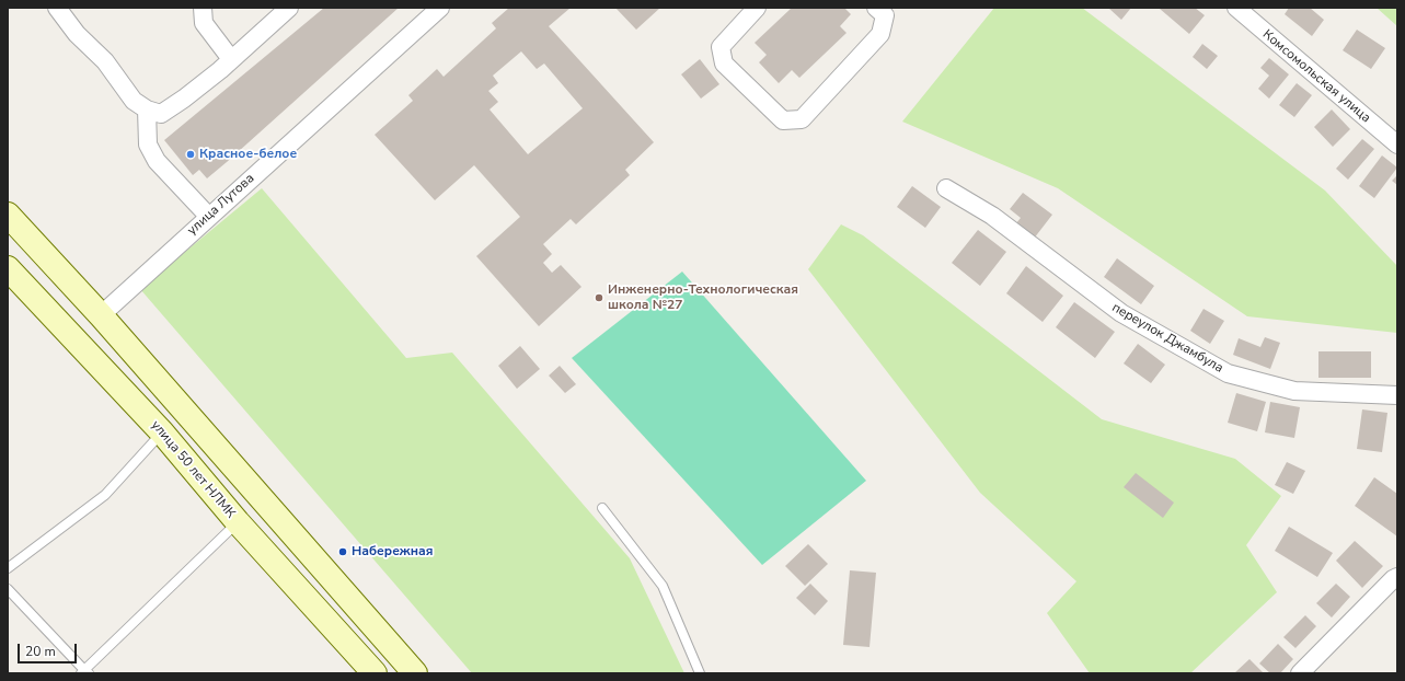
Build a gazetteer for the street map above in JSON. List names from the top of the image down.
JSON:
{
  "streets": {
    "main road": ["улица 50 лет НЛМК"],
    "street": ["Комсомольская улица", "улица Лутова", "переулок Джамбула"]
  },
  "places": ["Красное-белое", "Инженерно-Технологическая школа №27", "Набережная"],
  "scale_bar": "20 m"
}
